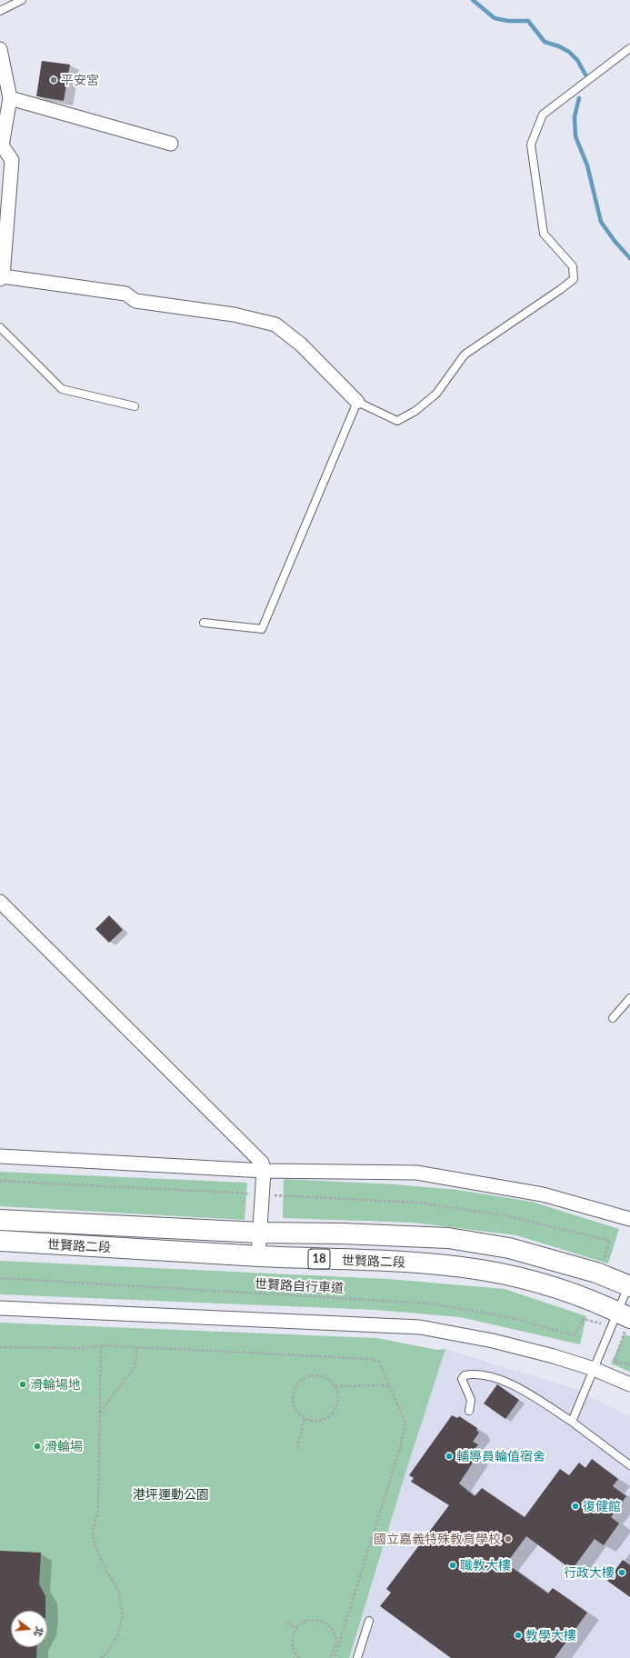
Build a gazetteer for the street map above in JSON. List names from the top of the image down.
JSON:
{
  "streets": {
    "main road": ["世賢路二段", "18"],
    "path": ["世賢路自行車道"]
  },
  "parks": ["港坪運動公園"],
  "places": [
    "平安宮",
    "滑輪場地",
    "滑輪場",
    "輔導員輪值宿舍",
    "復健館",
    "國立嘉義特殊教育學校",
    "職教大樓",
    "行政大樓",
    "教學大樓"
  ],
  "north": "right"
}
